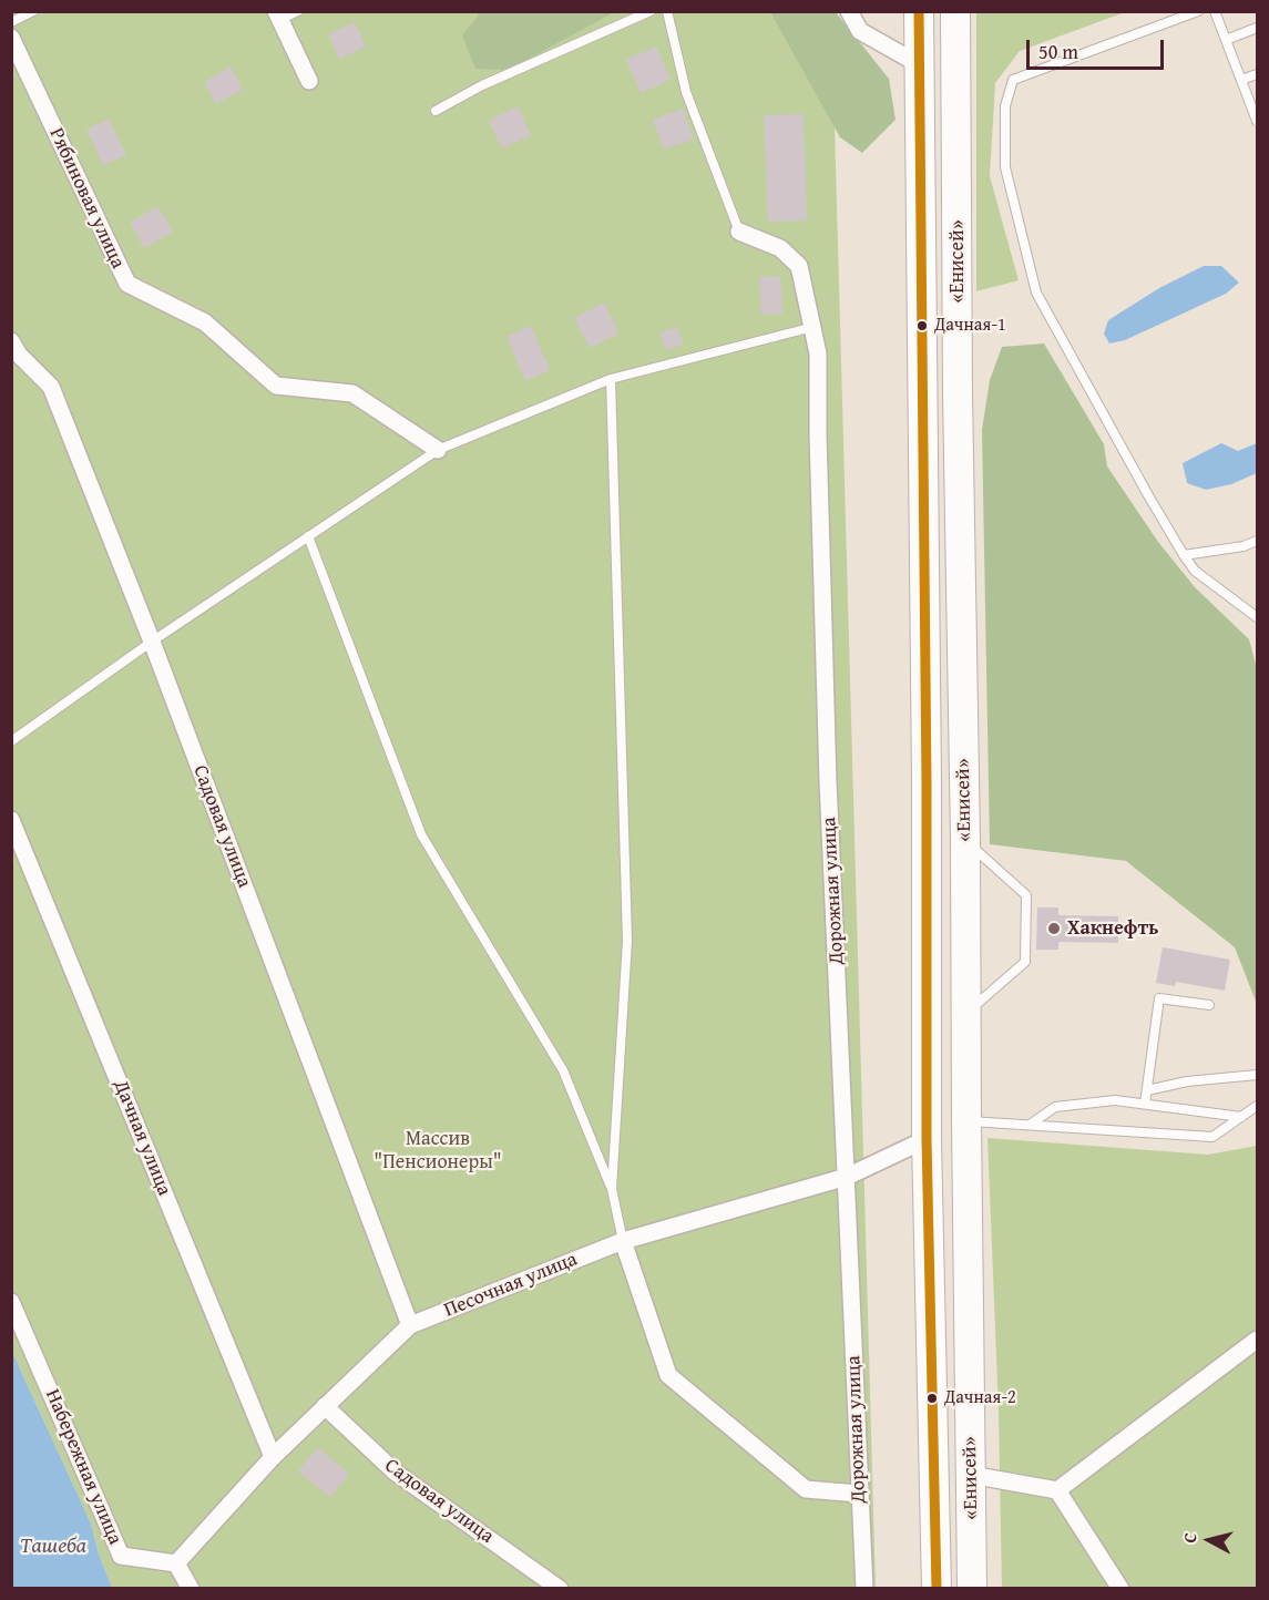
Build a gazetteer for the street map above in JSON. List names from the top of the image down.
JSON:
{
  "streets": {
    "highway": ["«Енисей»"],
    "street": [
      "Рябиновая улица",
      "Садовая улица",
      "Дорожная улица",
      "Дачная улица",
      "Песочная улица",
      "Набережная улица"
    ]
  },
  "crossings": [
    ["«Енисей»", "Песочная улица"],
    ["Садовая улица", "Песочная улица"],
    ["Дорожная улица", "Песочная улица"],
    ["Дачная улица", "Песочная улица"],
    ["Песочная улица", "Набережная улица"]
  ],
  "water": ["Ташеба"],
  "parks": ["Массив \"Пенсионеры\""],
  "places": ["Дачная-1", "Хакнефть", "Дачная-2"],
  "scale_bar": "50 m",
  "north": "left"
}
